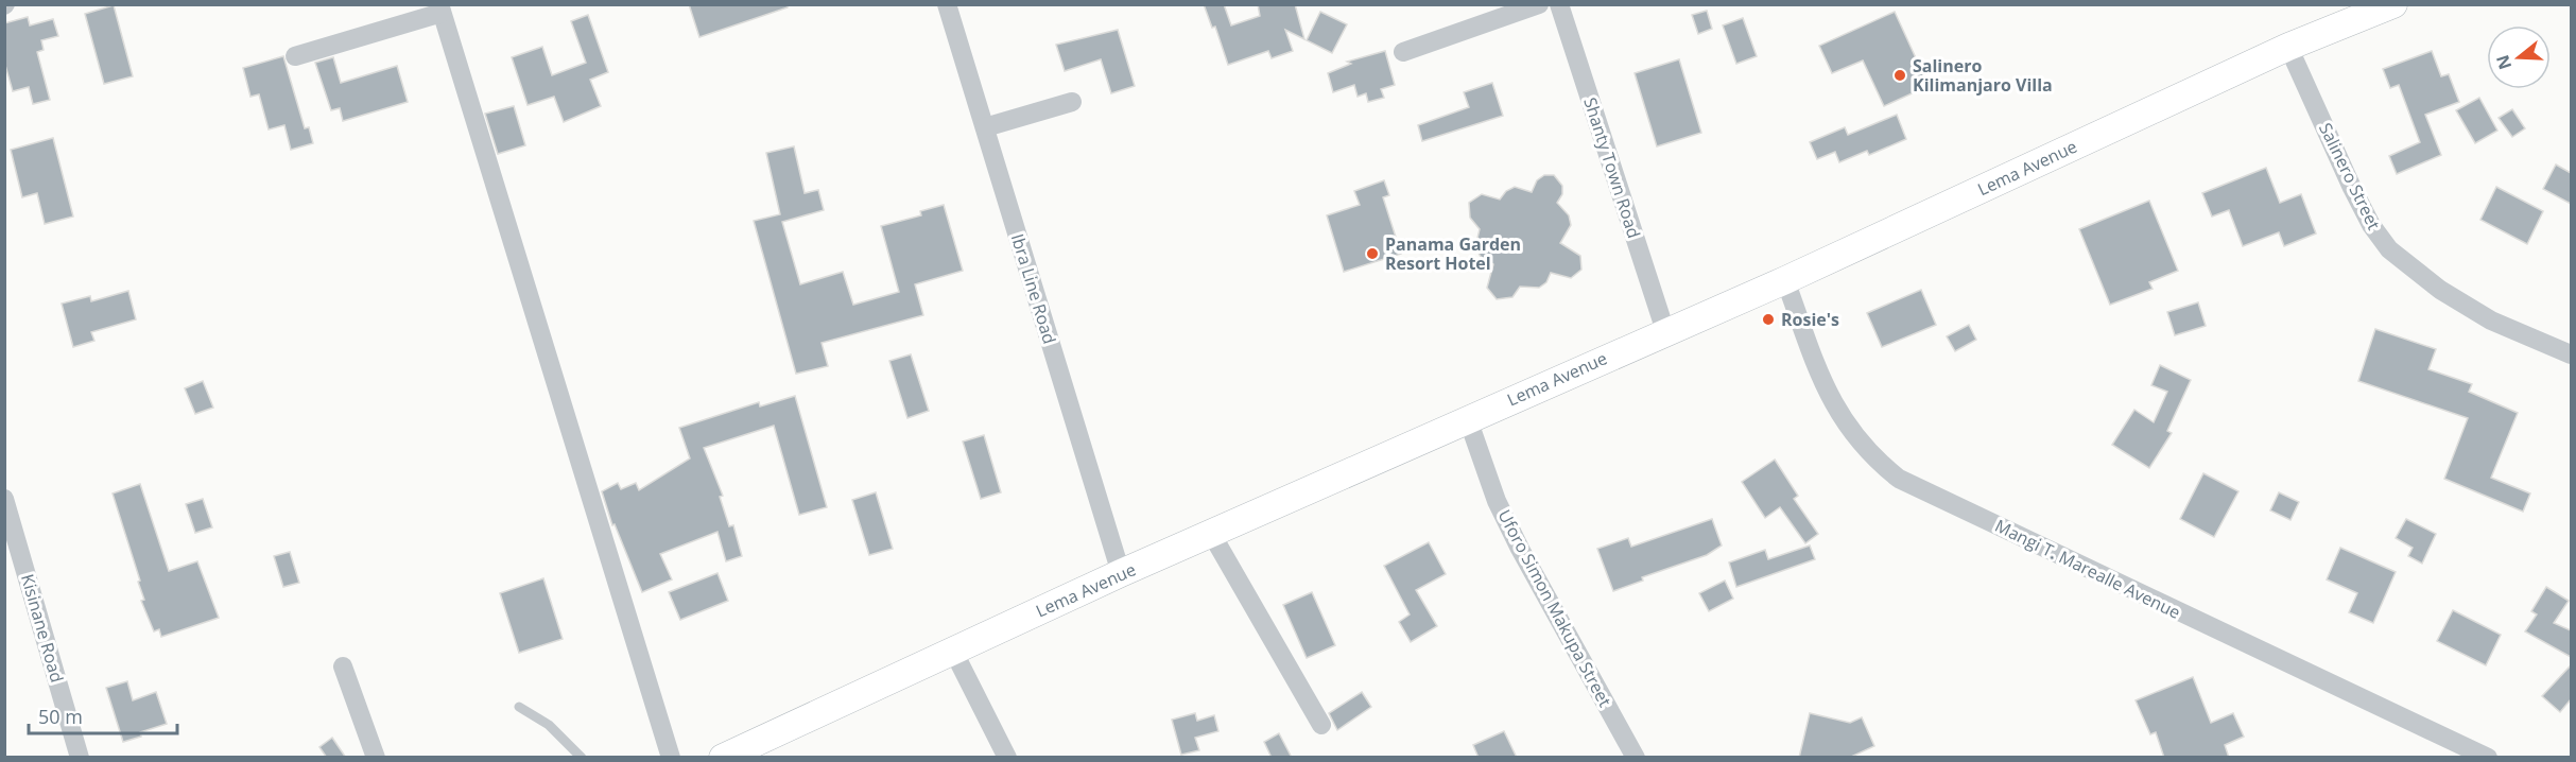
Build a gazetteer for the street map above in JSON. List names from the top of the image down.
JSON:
{
  "streets": {
    "main road": ["Lema Avenue"],
    "street": [
      "Shanty Town Road",
      "Salinero Street",
      "Ibra Line Road",
      "Mangi T. Marealle Avenue",
      "Uforo Simon Makupa Street",
      "Kisinane Road"
    ]
  },
  "crossings": [
    ["Shanty Town Road", "Lema Avenue"],
    ["Lema Avenue", "Salinero Street"],
    ["Lema Avenue", "Ibra Line Road"],
    ["Lema Avenue", "Mangi T. Marealle Avenue"],
    ["Lema Avenue", "Uforo Simon Makupa Street"]
  ],
  "places": ["Salinero Kilimanjaro Villa", "Panama Garden Resort Hotel", "Rosie's"],
  "scale_bar": "50 m",
  "north": "left"
}
